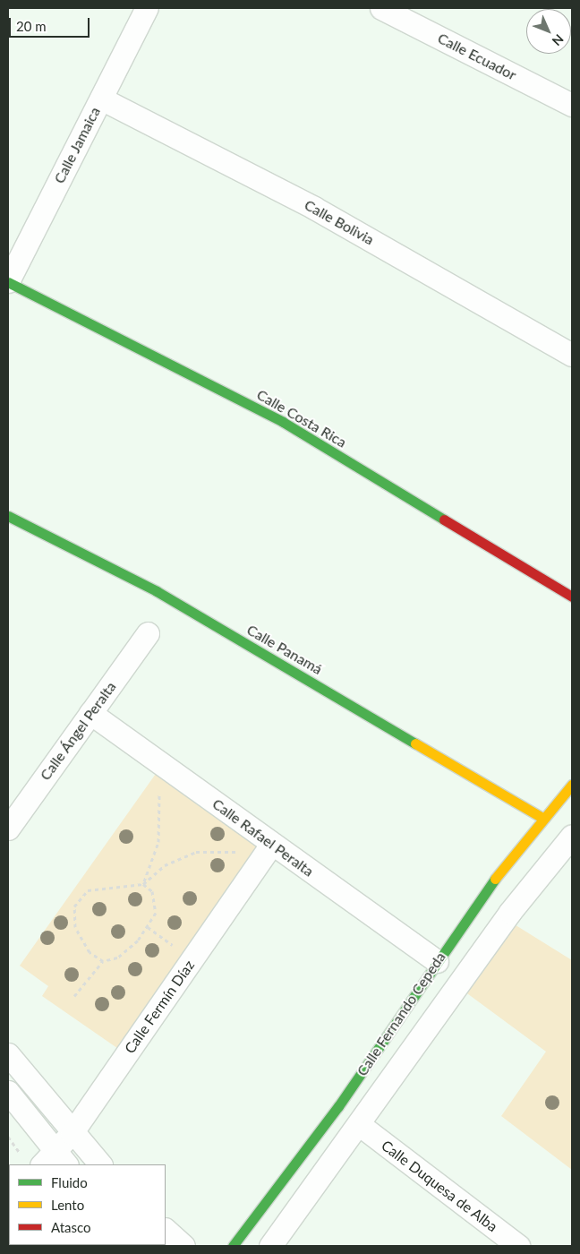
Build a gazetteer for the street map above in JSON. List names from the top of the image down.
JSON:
{
  "streets": {
    "street": [
      "Calle Ecuador",
      "Calle Jamaica",
      "Calle Bolivia",
      "Calle Costa Rica",
      "Calle Panamá",
      "Calle Ángel Peralta",
      "Calle Rafael Peralta",
      "Calle Fermín Díaz",
      "Calle Fernando Cepeda",
      "Calle Duquesa de Alba"
    ]
  },
  "crossings": [
    ["Calle Jamaica", "Calle Bolivia"],
    ["Calle Jamaica", "Calle Costa Rica"],
    ["Calle Panamá", "Calle Fernando Cepeda"],
    ["Calle Ángel Peralta", "Calle Rafael Peralta"],
    ["Calle Rafael Peralta", "Calle Fermín Díaz"],
    ["Calle Rafael Peralta", "Calle Fernando Cepeda"],
    ["Calle Fernando Cepeda", "Calle Duquesa de Alba"]
  ],
  "legend": ["Fluido", "Lento", "Atasco"],
  "scale_bar": "20 m",
  "north": "bottom right"
}
